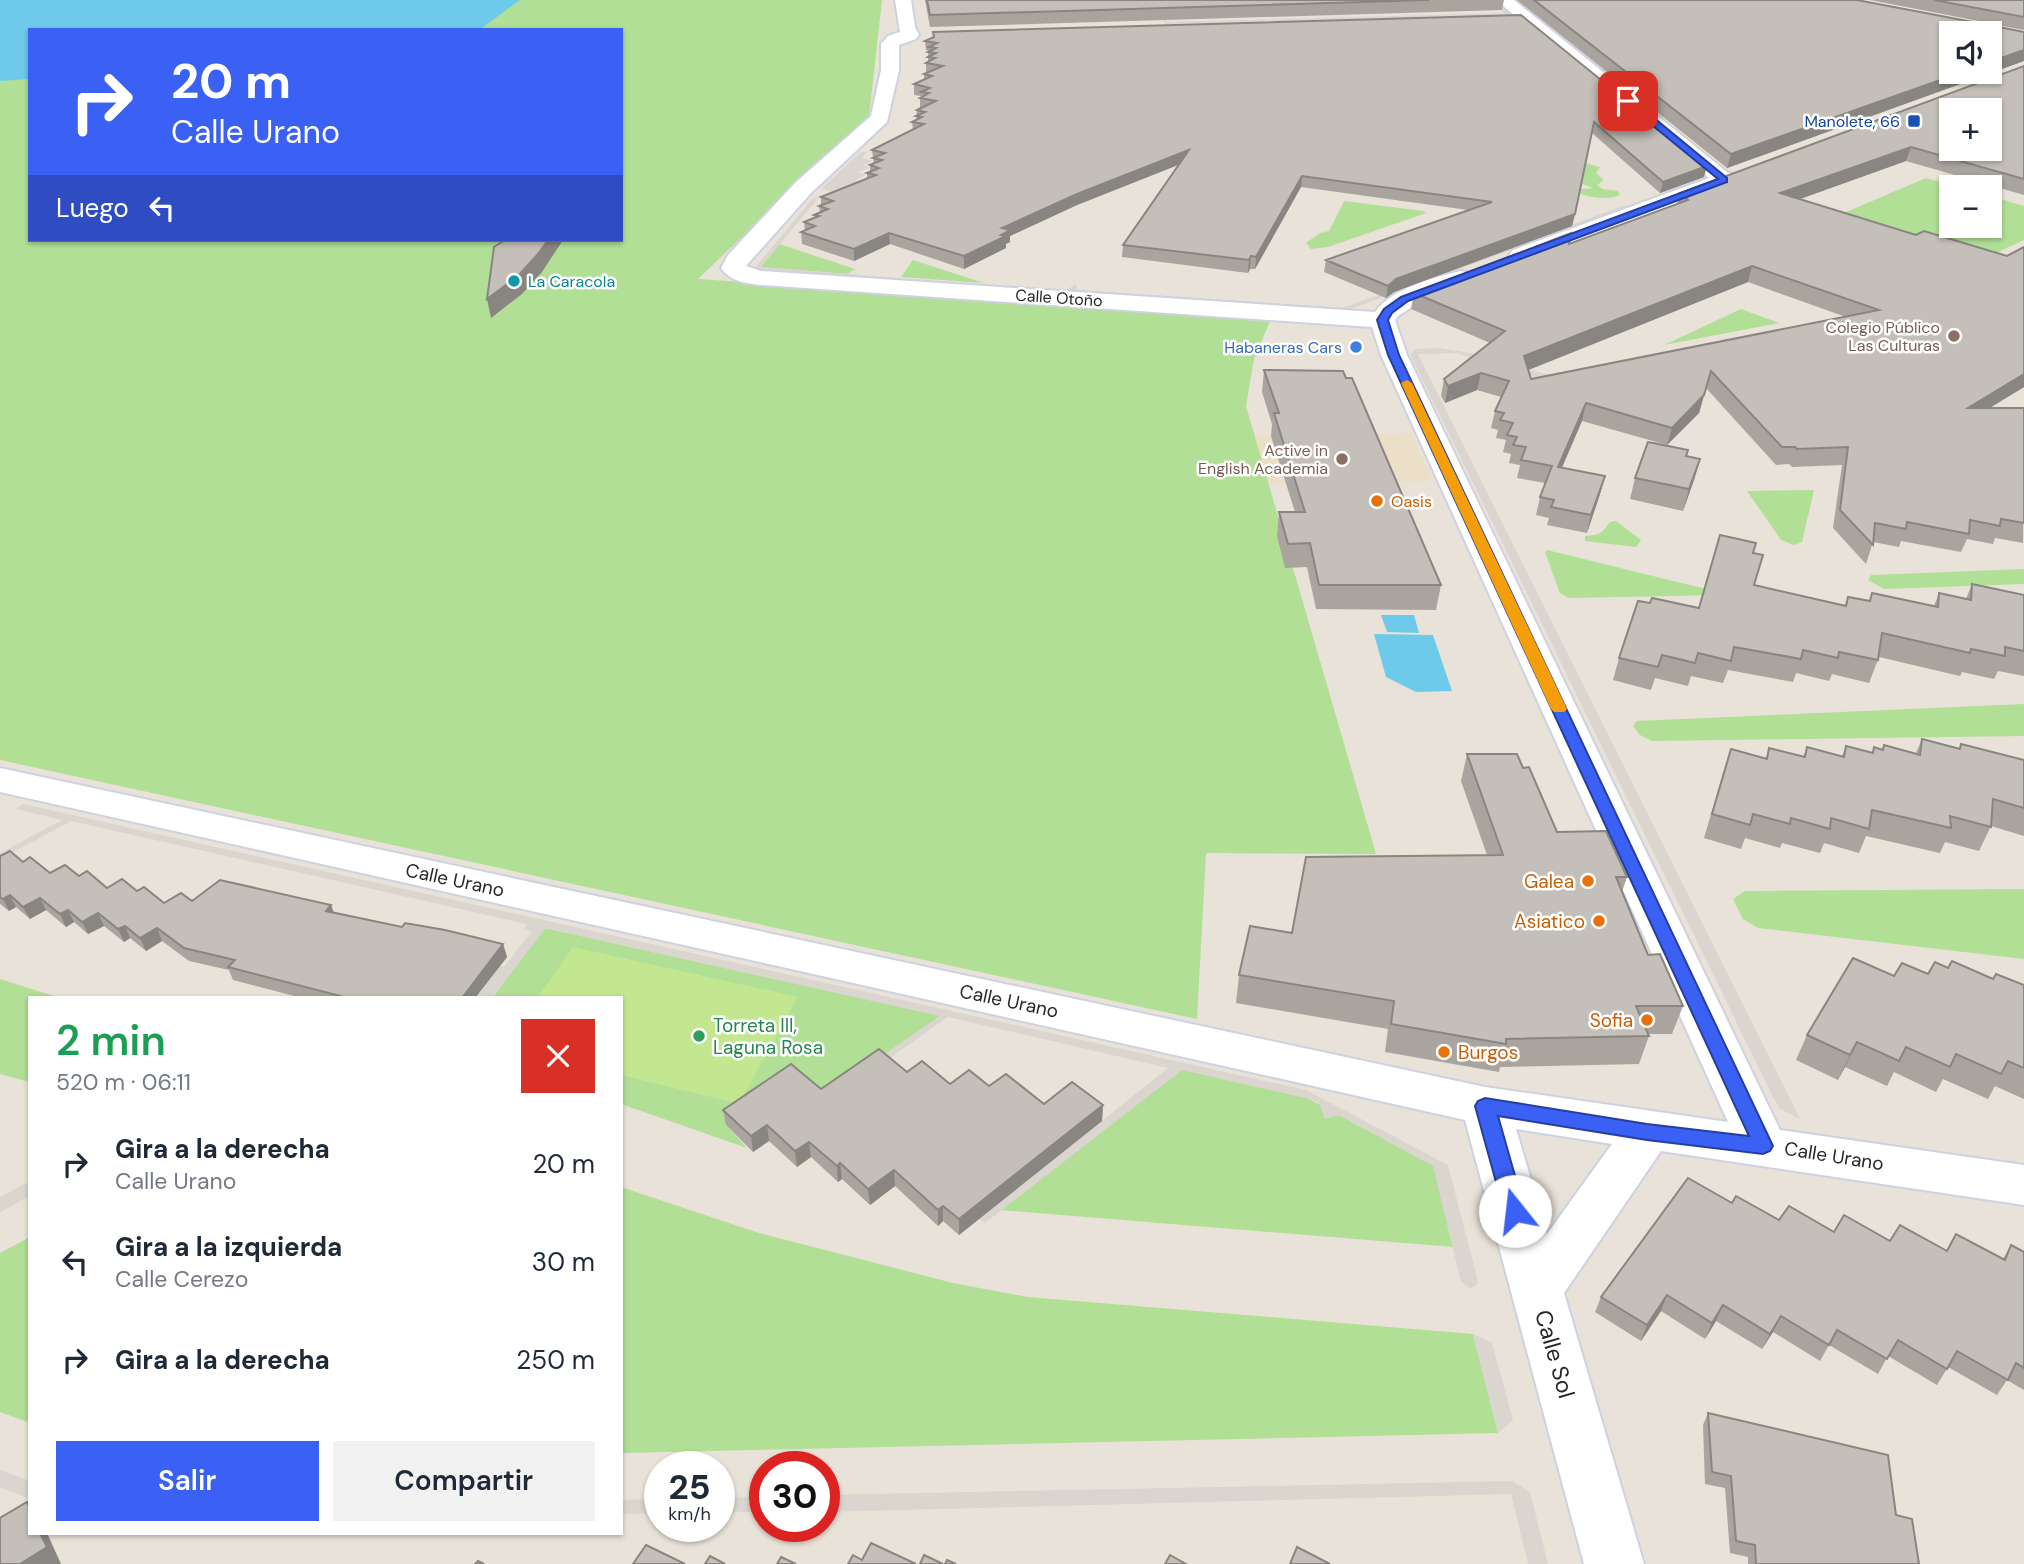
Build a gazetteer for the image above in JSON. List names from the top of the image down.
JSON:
{
  "streets": {
    "street": ["Calle Otoño", "Calle Urano", "Calle Sol"]
  },
  "crossings": [
    ["Calle Urano", "Calle Sol"]
  ],
  "places": {
    "transit": ["Manolete, 66"],
    "other": [
      "La Caracola",
      "Colegio Público Las Culturas",
      "Habaneras Cars",
      "Active in English Academia",
      "Oasis",
      "Galea",
      "Asiatico",
      "Sofia",
      "Torreta III, Laguna Rosa",
      "Burgos"
    ]
  },
  "page": {
    "map_buttons": ["+", "−"],
    "turn": ["20 m", "Calle Urano"],
    "then": "Luego",
    "heading": ["2 min", "520 m · 06:11"],
    "list": [
      {
        "name": "Gira a la derecha",
        "note": "Calle Urano",
        "value": "20 m"
      },
      {
        "name": "Gira a la izquierda",
        "note": "Calle Cerezo",
        "value": "30 m"
      },
      {
        "name": "Gira a la derecha",
        "value": "250 m"
      }
    ],
    "buttons": ["Salir", "Compartir"],
    "speed": "25 km/h",
    "limit": "30"
  }
}
